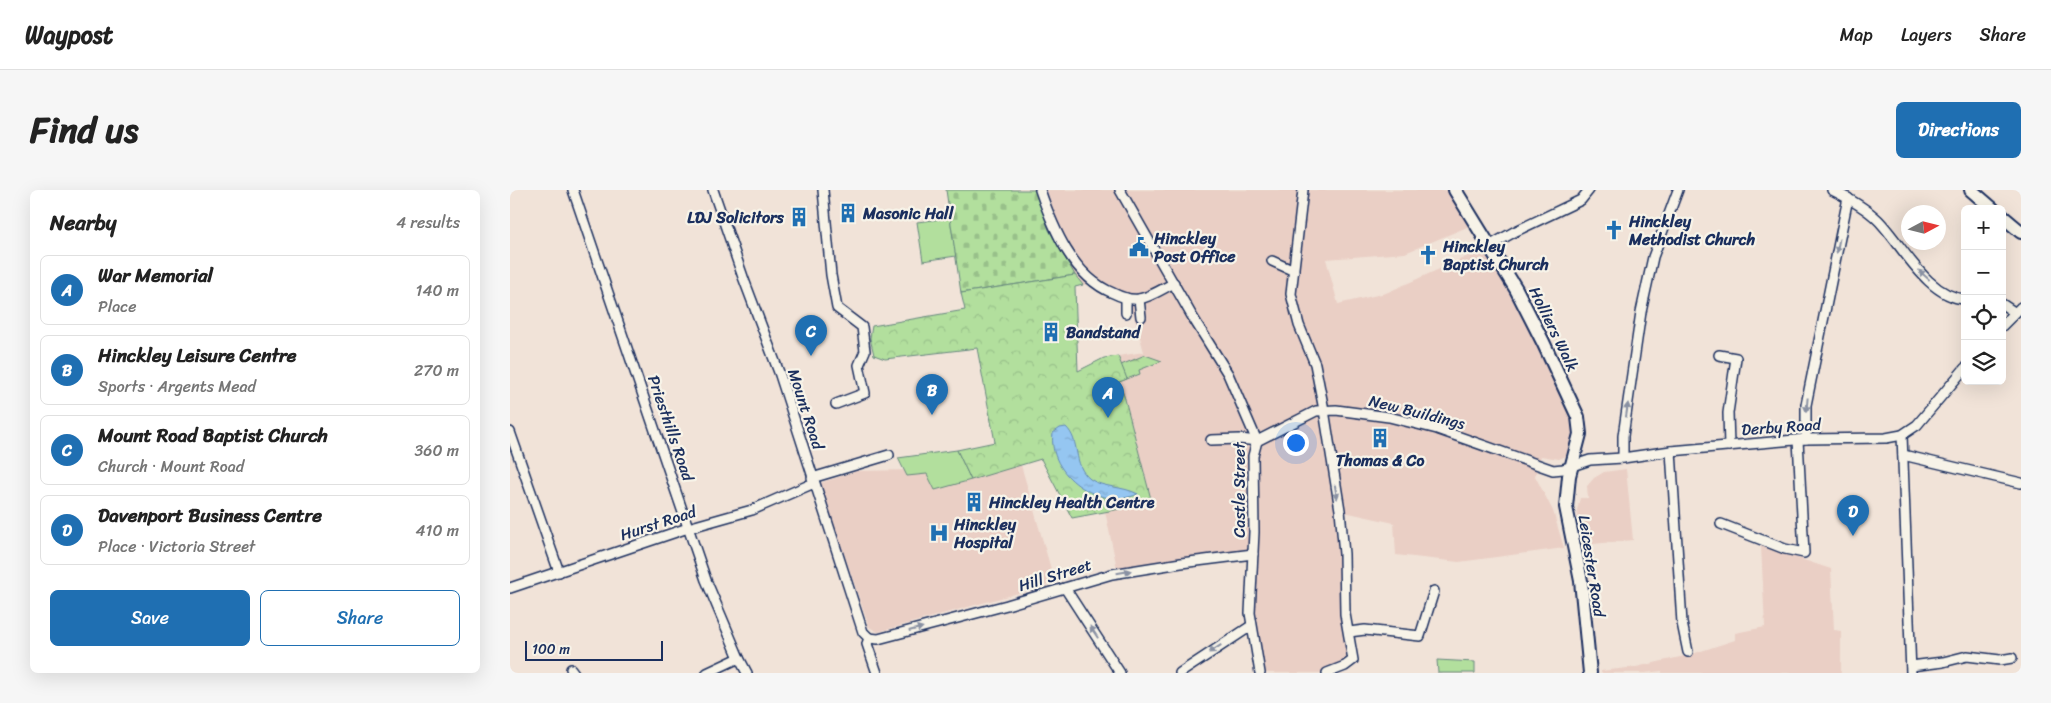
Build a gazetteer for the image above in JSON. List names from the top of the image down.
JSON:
{
  "streets": {
    "main road": ["Holliers Walk", "Leicester Road"],
    "street": [
      "Mount Road",
      "New Buildings",
      "Derby Road",
      "Priesthills Road",
      "Castle Street",
      "Hurst Road",
      "Hill Street"
    ]
  },
  "crossings": [
    ["Holliers Walk", "New Buildings"],
    ["Holliers Walk", "Derby Road"],
    ["Holliers Walk", "Leicester Road"],
    ["Mount Road", "Hurst Road"],
    ["Mount Road", "Hill Street"],
    ["New Buildings", "Derby Road"],
    ["New Buildings", "Leicester Road"],
    ["Derby Road", "Leicester Road"],
    ["Priesthills Road", "Hurst Road"],
    ["Castle Street", "Hill Street"]
  ],
  "one_way": ["Hill Street"],
  "places": {
    "building": [
      "Masonic Hall",
      "LDJ Solicitors",
      "Bandstand",
      "Thomas & Co",
      "Hinckley Health Centre"
    ],
    "church": ["Hinckley Methodist Church", "Hinckley Baptist Church"],
    "public building": ["Hinckley Post Office"],
    "hospital": ["Hinckley Hospital"]
  },
  "scale_bar": "100 m",
  "north": "right",
  "page": {
    "header": "Waypost",
    "nav": ["Map", "Layers", "Share"],
    "title": "Find us",
    "buttons": [
      "Directions",
      ["Save", "Share"]
    ],
    "heading": ["Nearby", "4 results"],
    "map_buttons": ["+", "−"],
    "list": [
      {
        "mark": "A",
        "name": "War Memorial",
        "note": "Place",
        "value": "140 m"
      },
      {
        "mark": "B",
        "name": "Hinckley Leisure Centre",
        "note": "Sports · Argents Mead",
        "value": "270 m"
      },
      {
        "mark": "C",
        "name": "Mount Road Baptist Church",
        "note": "Church · Mount Road",
        "value": "360 m"
      },
      {
        "mark": "D",
        "name": "Davenport Business Centre",
        "note": "Place · Victoria Street",
        "value": "410 m"
      }
    ],
    "pins": [
      "C",
      "B",
      "A",
      "D"
    ],
    "scale": "100 m"
  }
}
